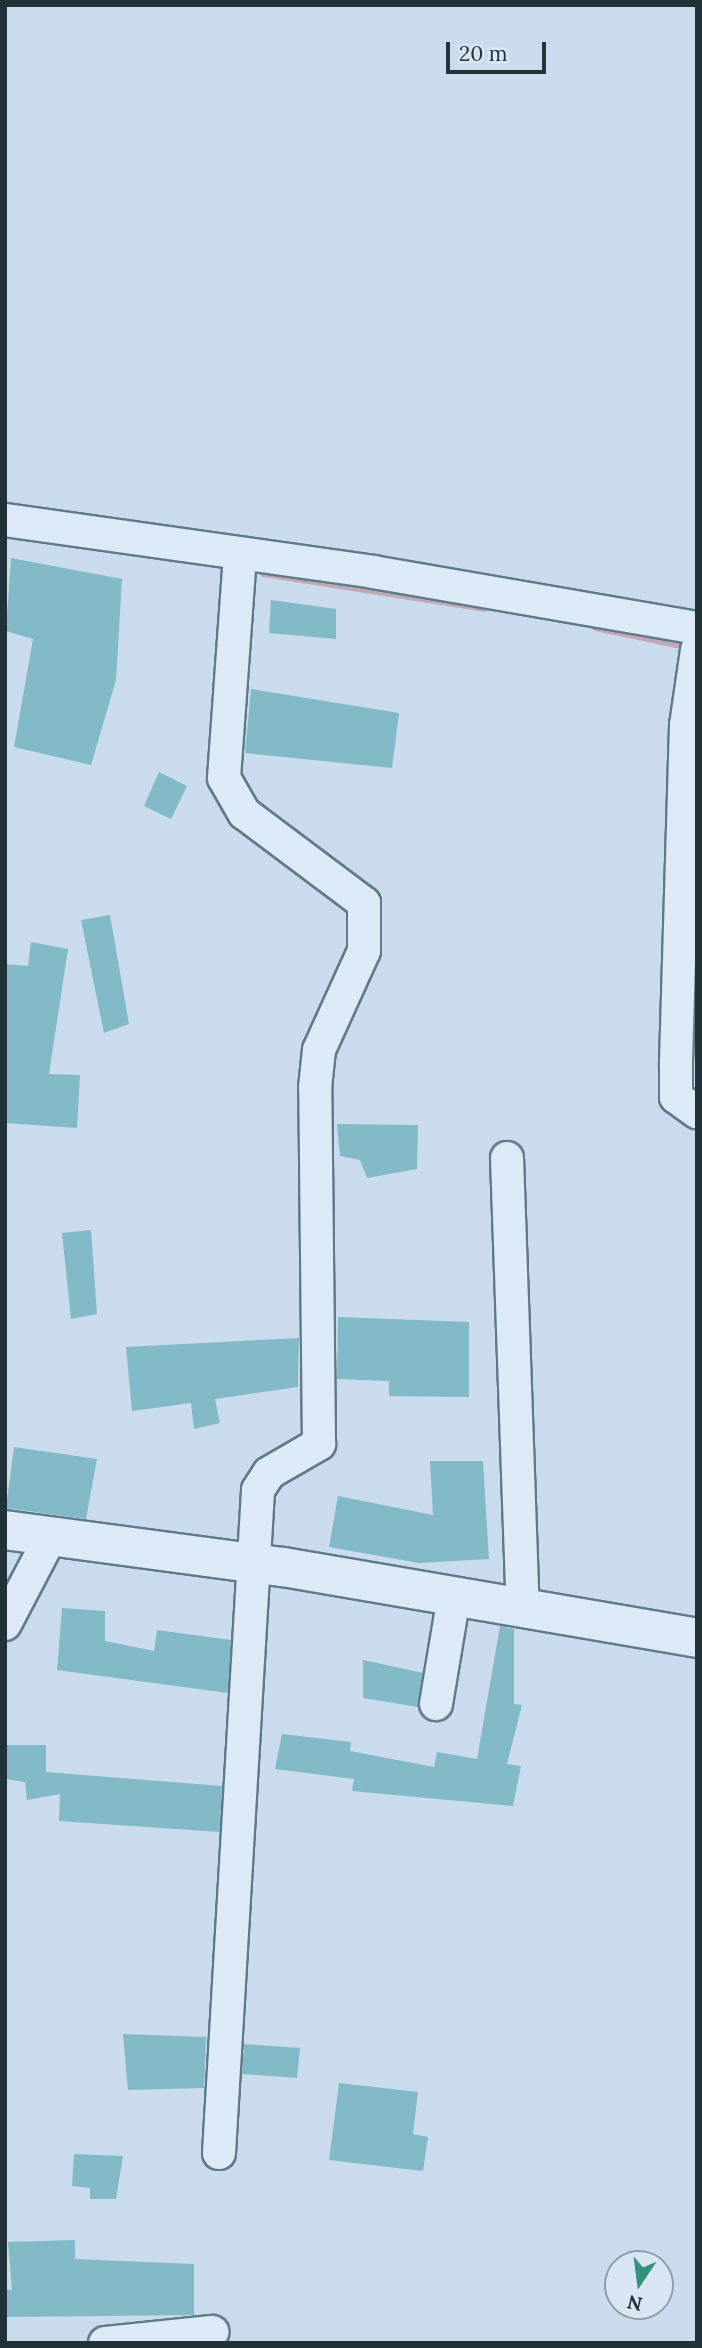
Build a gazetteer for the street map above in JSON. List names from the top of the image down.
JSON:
{
  "scale_bar": "20 m",
  "north": "bottom"
}
